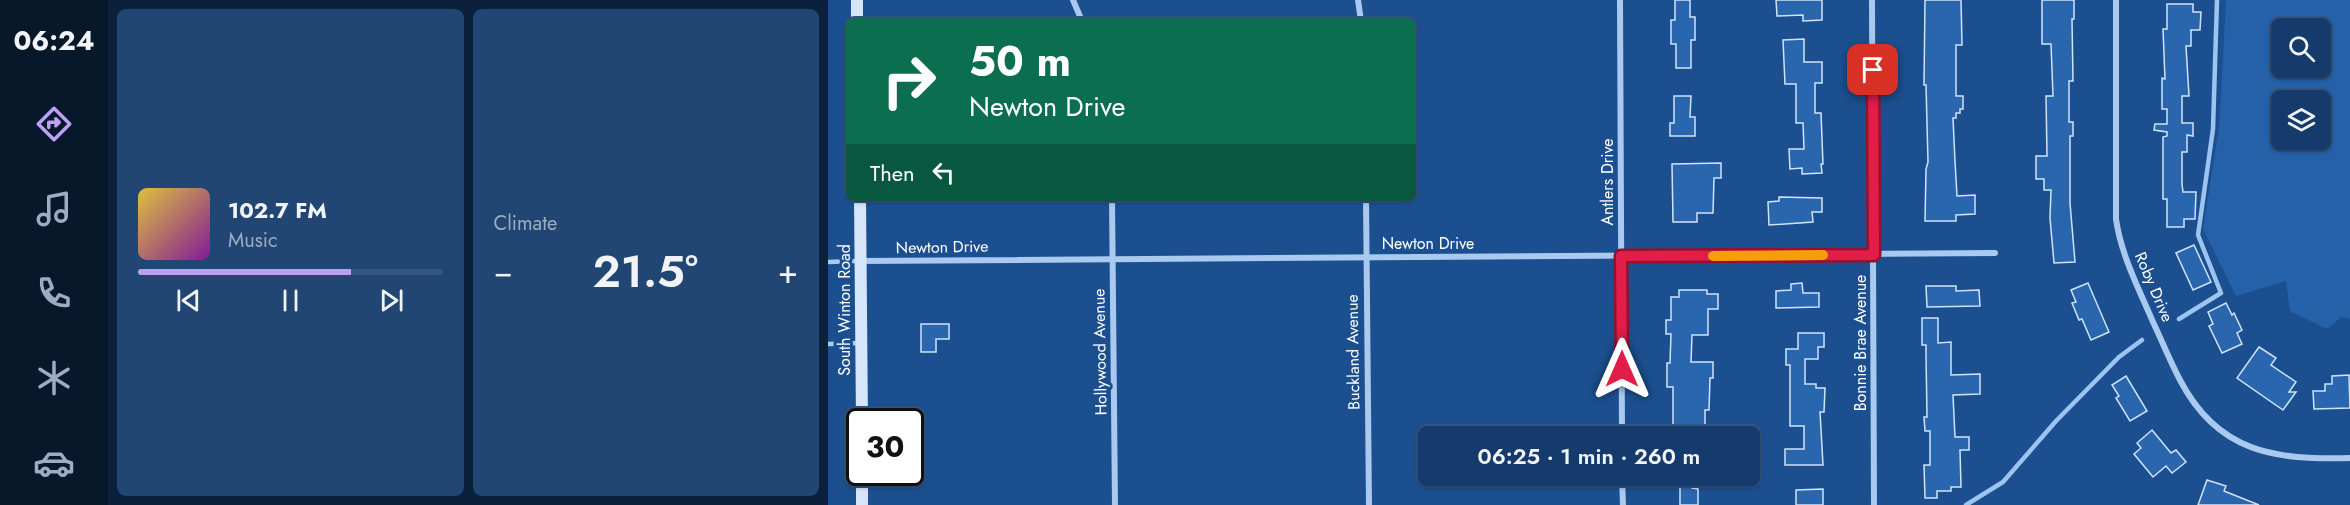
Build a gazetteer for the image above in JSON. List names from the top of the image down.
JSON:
{
  "streets": {
    "main road": ["South Winton Road"],
    "street": [
      "Antlers Drive",
      "Newton Drive",
      "Roby Drive",
      "Bonnie Brae Avenue",
      "Hollywood Avenue",
      "Buckland Avenue"
    ]
  },
  "crossings": [
    ["Antlers Drive", "Newton Drive"],
    ["Newton Drive", "South Winton Road"],
    ["Newton Drive", "Bonnie Brae Avenue"],
    ["Newton Drive", "Hollywood Avenue"],
    ["Newton Drive", "Buckland Avenue"]
  ],
  "page": {
    "tabs": "06:24",
    "tile": "Climate",
    "turn": ["50 m", "Newton Drive"],
    "then": "Then",
    "song": ["102.7 FM", "Music"],
    "heat": ["−", "21.5°", "+"],
    "limit": "30",
    "trip": "06:25 · 1 min · 260 m"
  }
}
